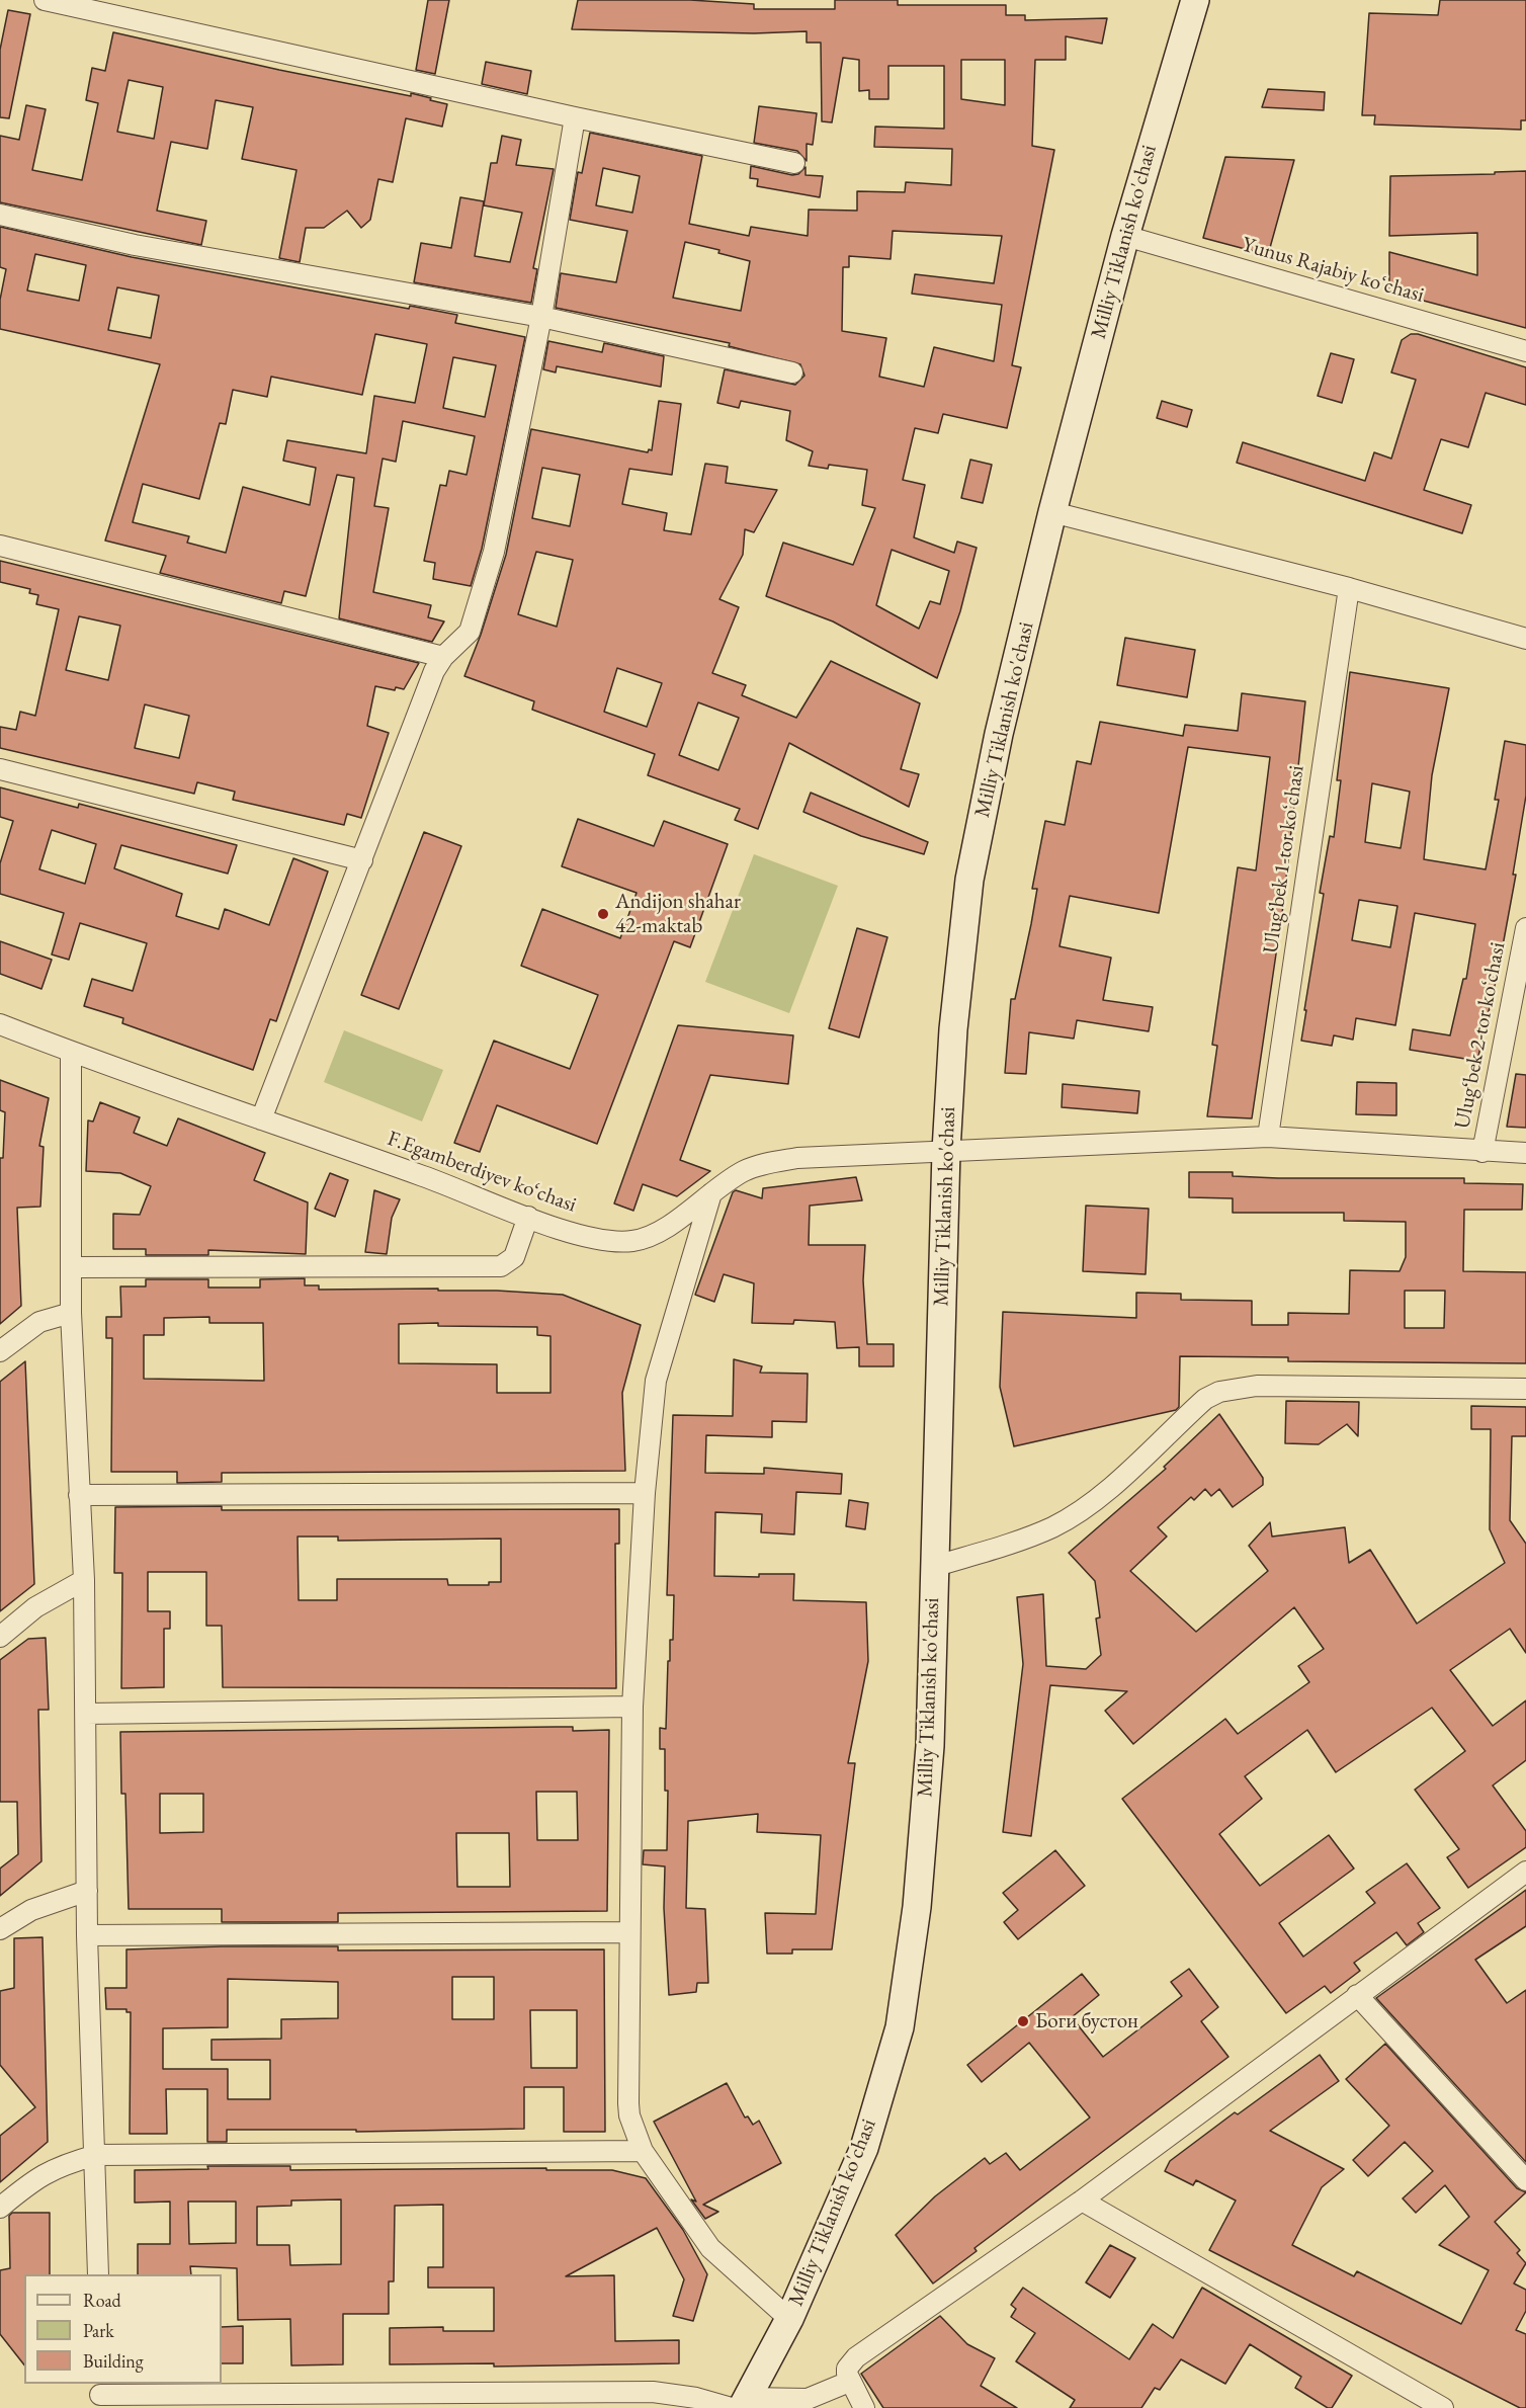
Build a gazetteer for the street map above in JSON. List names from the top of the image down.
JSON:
{
  "streets": {
    "main road": ["Milliy Tiklanish ko'chasi"],
    "street": [
      "Yunus Rajabiy koʻchasi",
      "Ulug‘bek 1-tor koʻchasi",
      "Ulug‘bek 2-tor koʻchasi",
      "F.Egamberdiyev kо‘chasi"
    ]
  },
  "crossings": [
    ["Milliy Tiklanish ko'chasi", "Yunus Rajabiy koʻchasi"],
    ["Milliy Tiklanish ko'chasi", "F.Egamberdiyev kо‘chasi"],
    ["Ulug‘bek 1-tor koʻchasi", "F.Egamberdiyev kо‘chasi"],
    ["Ulug‘bek 2-tor koʻchasi", "F.Egamberdiyev kо‘chasi"]
  ],
  "places": ["Andijon shahar 42-maktab", "Боги бустон"],
  "legend": ["Road", "Park", "Building"]
}
